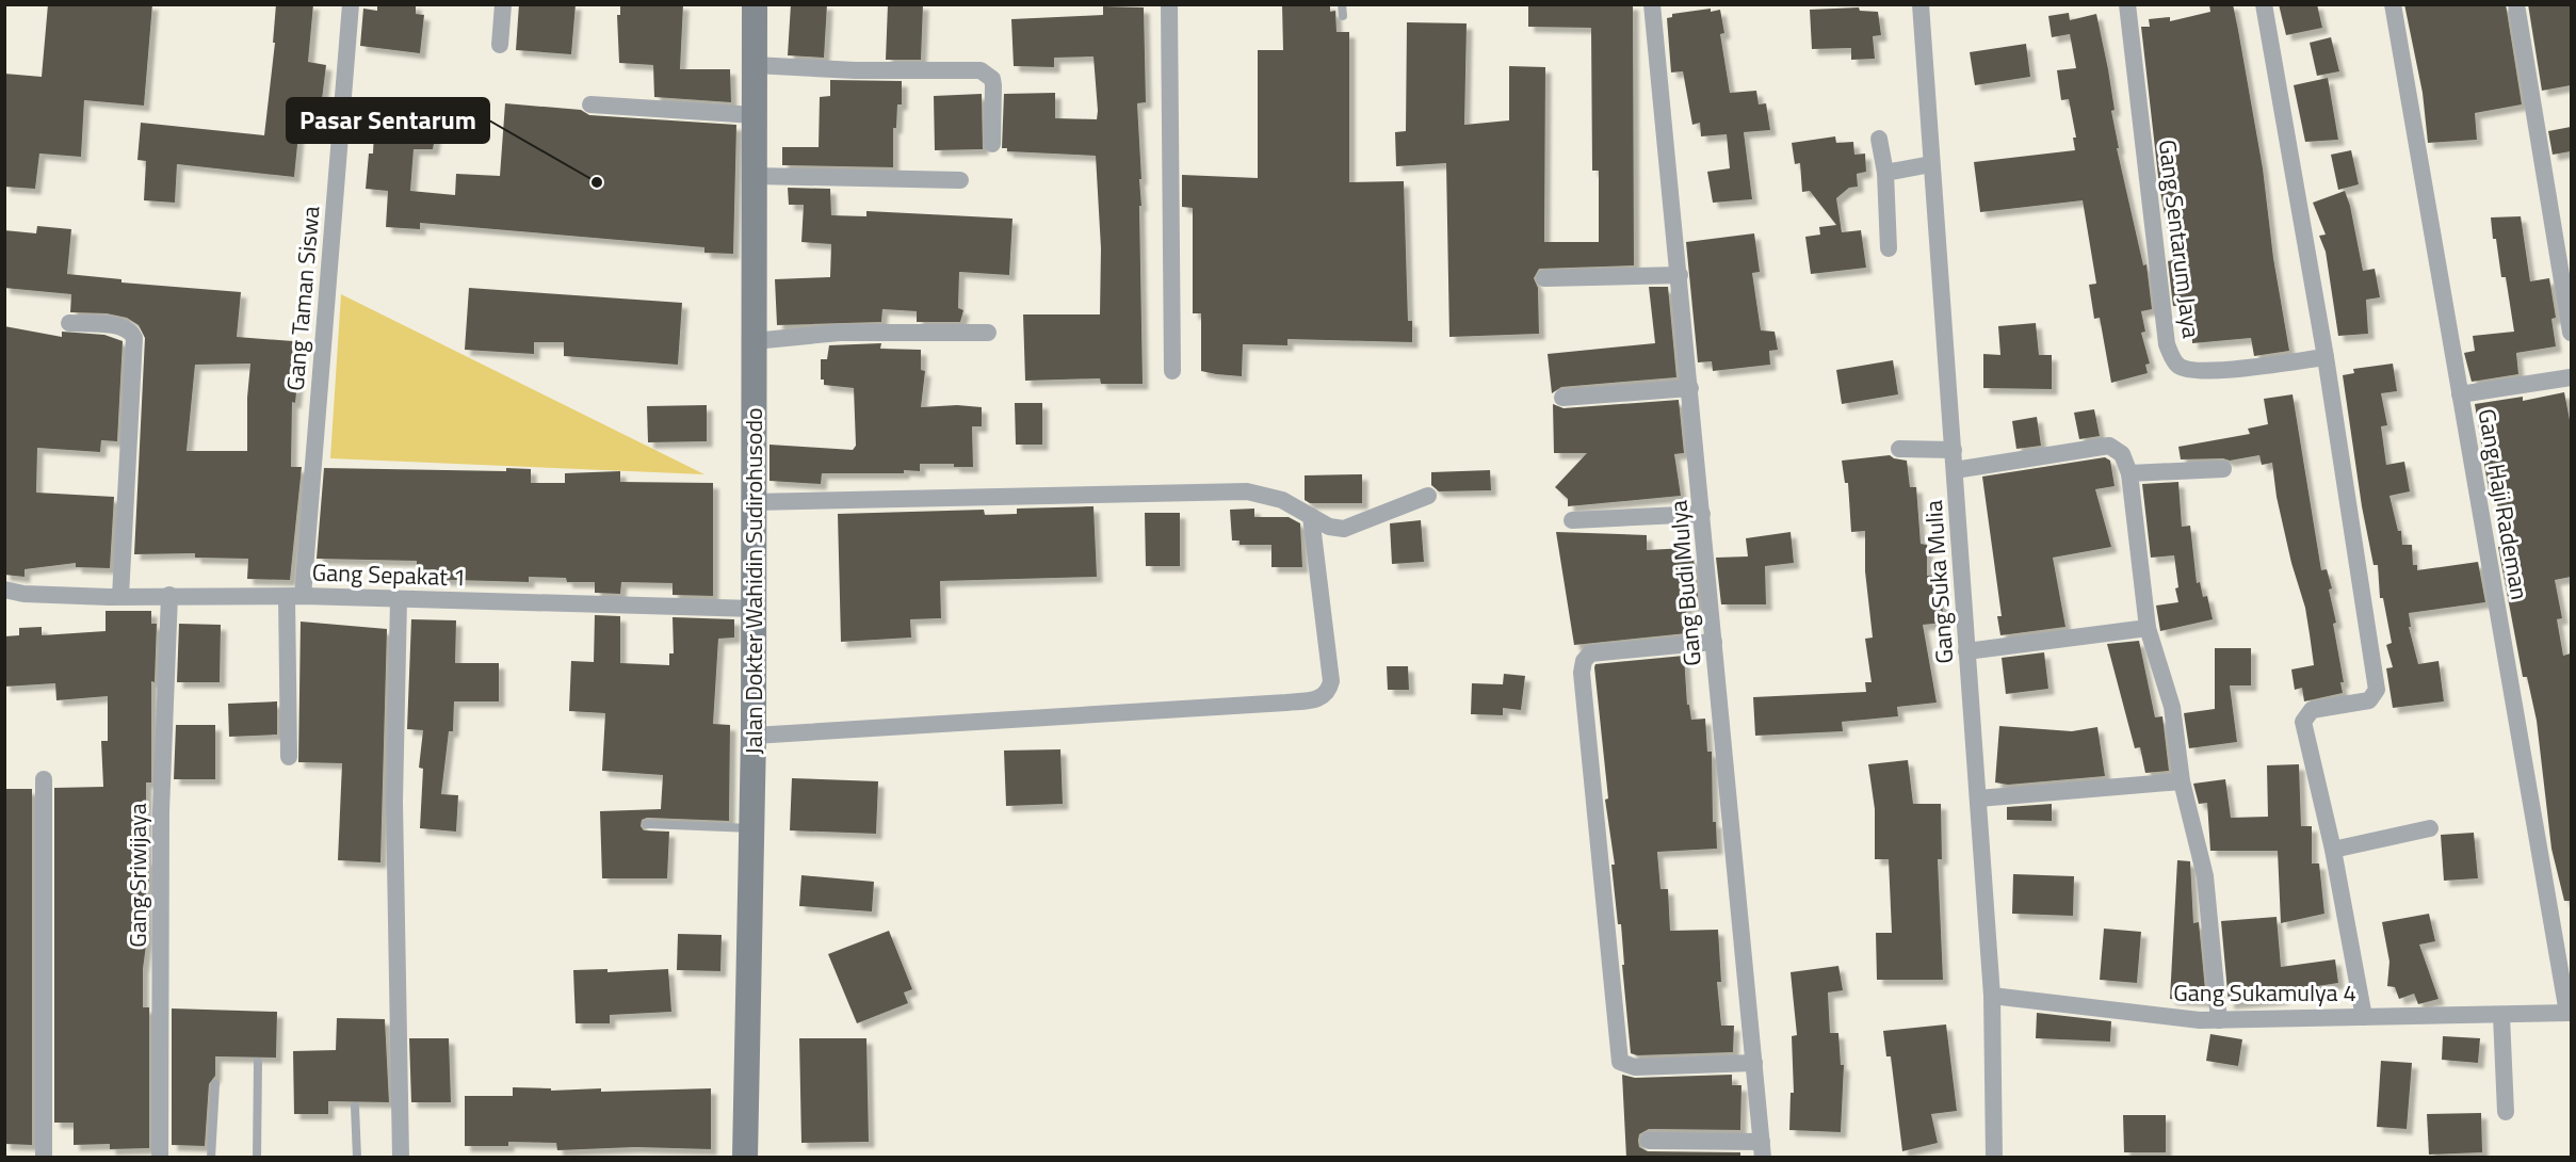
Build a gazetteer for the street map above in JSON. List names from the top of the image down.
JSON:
{
  "streets": {
    "street": [
      "Gang Sentarum Jaya",
      "Gang Taman Siswa",
      "Gang Haji Rademan",
      "Gang Sepakat 1",
      "Jalan Dokter Wahidin Sudirohusodo",
      "Gang Suka Mulia",
      "Gang Budi Mulya",
      "Gang Sriwijaya",
      "Gang Sukamulya 4"
    ]
  },
  "crossings": [
    ["Gang Taman Siswa", "Gang Sepakat 1"],
    ["Gang Haji Rademan", "Gang Sukamulya 4"],
    ["Gang Sepakat 1", "Jalan Dokter Wahidin Sudirohusodo"],
    ["Gang Sepakat 1", "Gang Sriwijaya"],
    ["Gang Suka Mulia", "Gang Sukamulya 4"]
  ],
  "places": ["Pasar Sentarum"]
}
